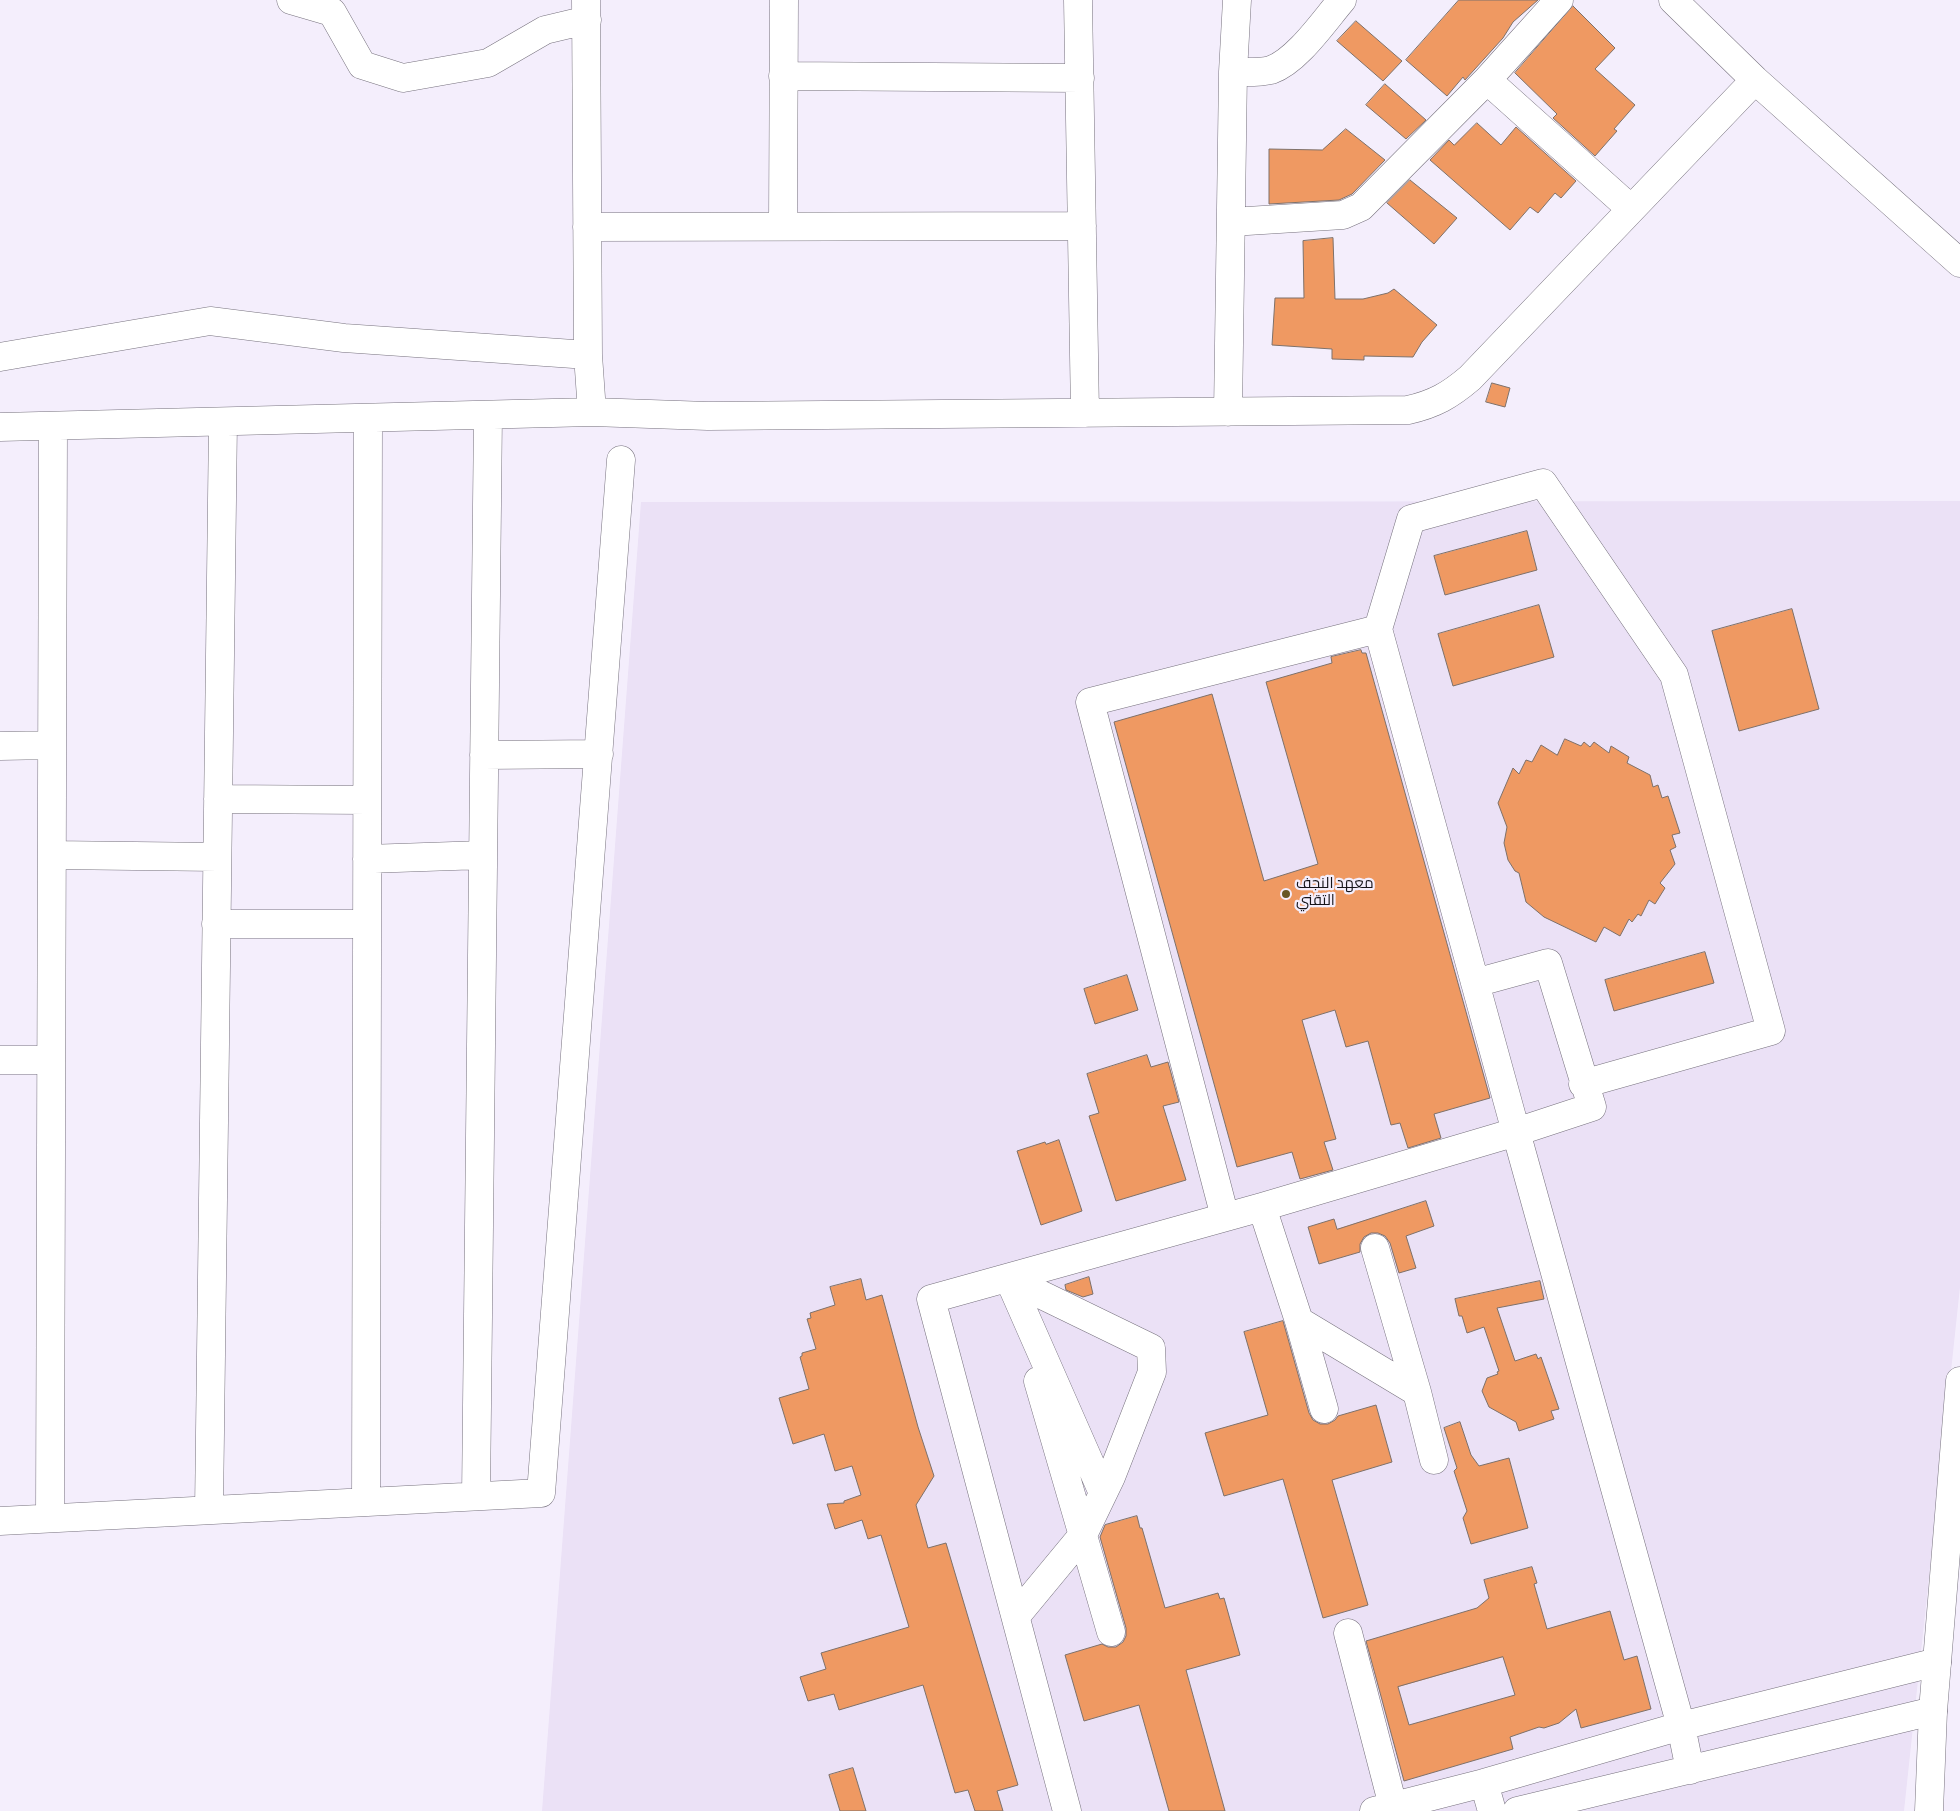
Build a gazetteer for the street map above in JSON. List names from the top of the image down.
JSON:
{
  "places": ["معهد النجف التقني"]
}
